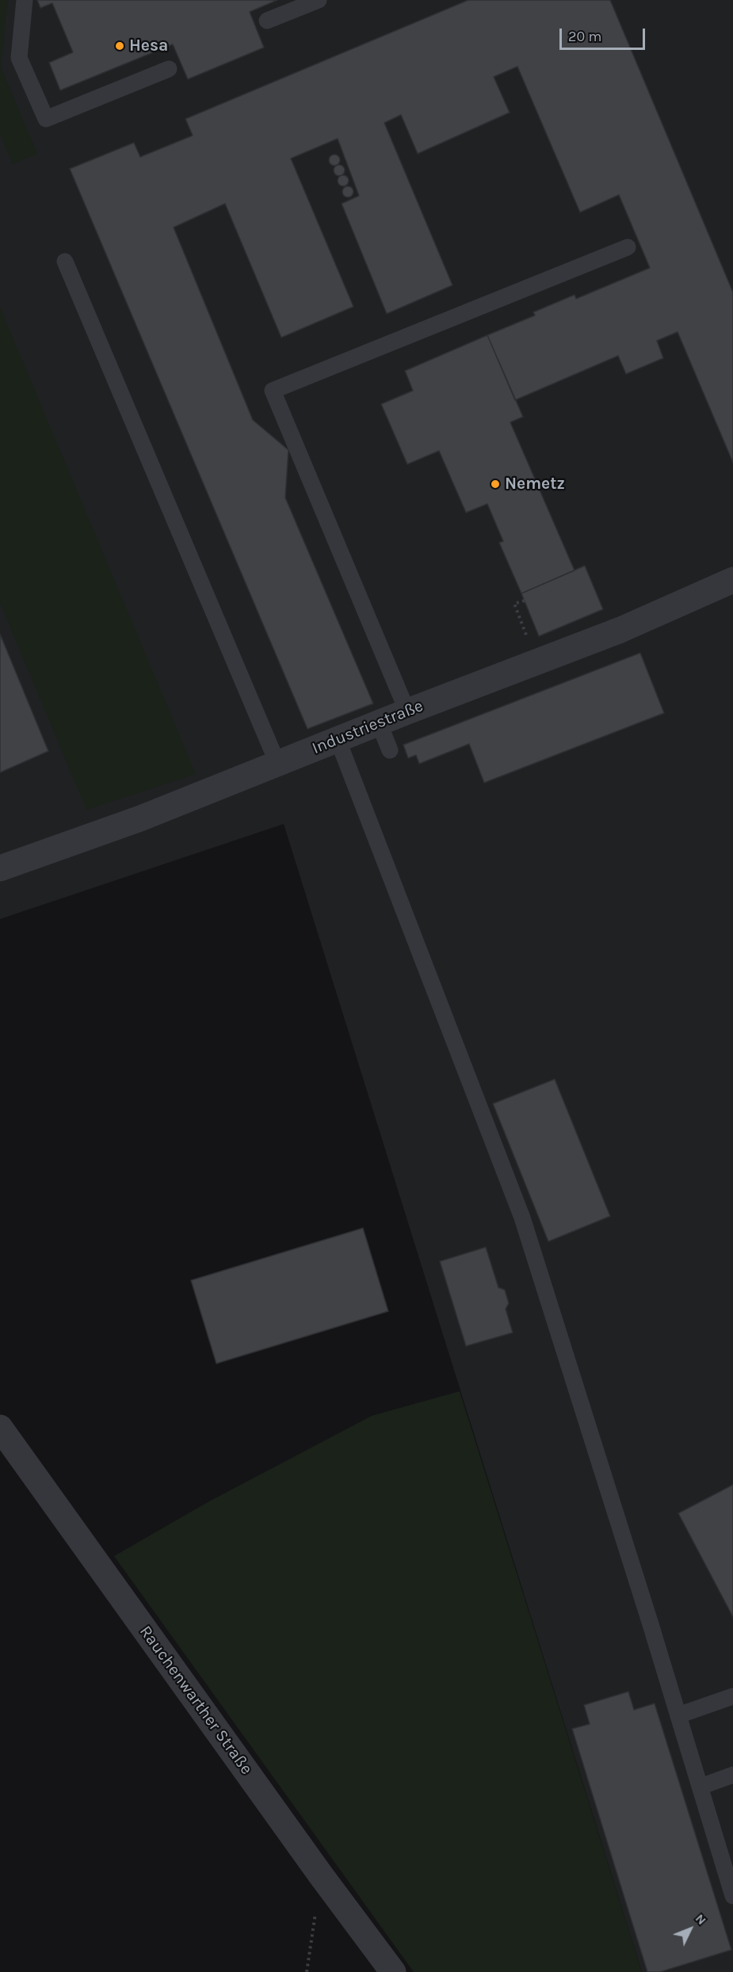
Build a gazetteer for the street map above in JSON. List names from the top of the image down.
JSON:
{
  "streets": {
    "street": ["Industriestraße", "Rauchenwarther Straße"]
  },
  "places": ["Hesa", "Nemetz"],
  "scale_bar": "20 m",
  "north": "top right"
}
